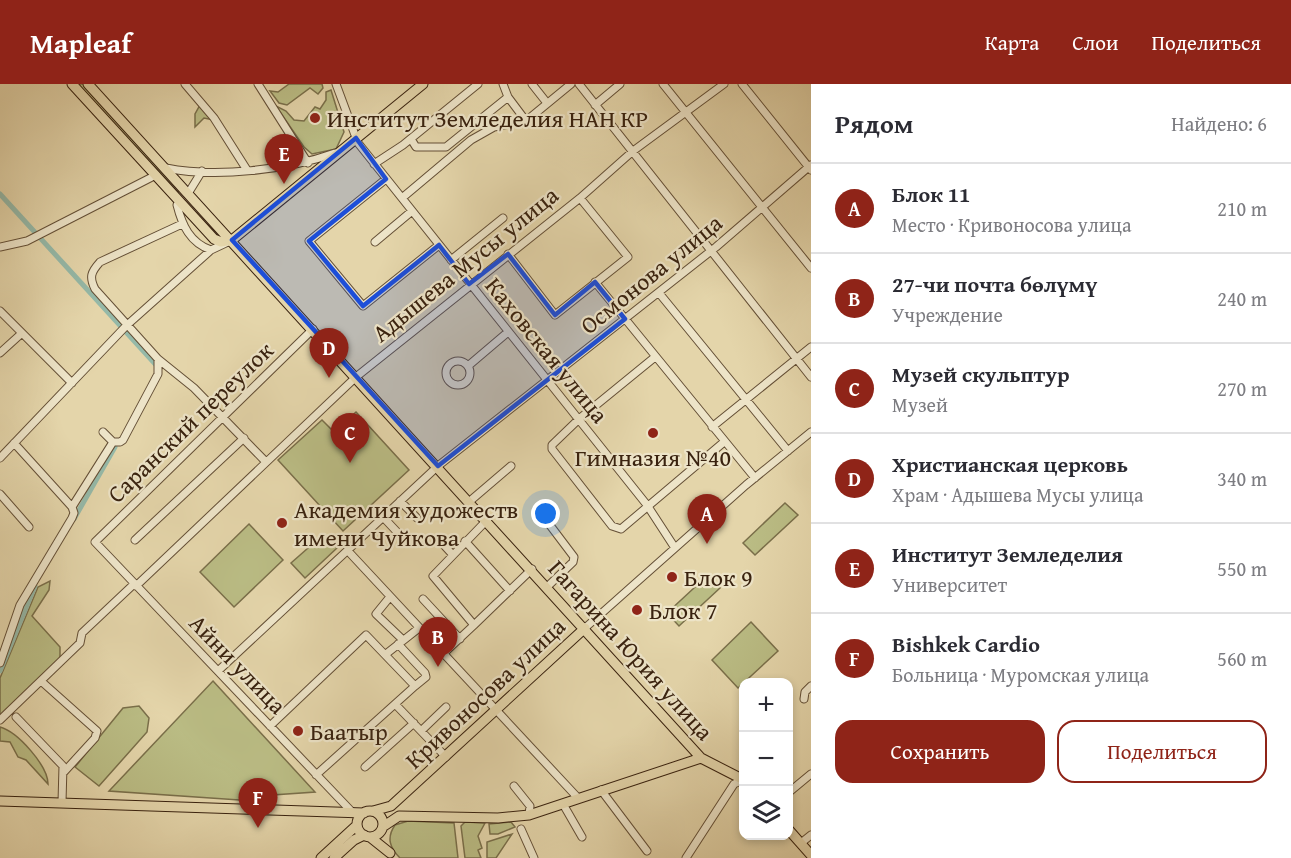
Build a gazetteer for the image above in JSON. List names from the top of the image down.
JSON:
{
  "streets": {
    "main road": ["Гагарина Юрия улица", "Кривоносова улица"],
    "street": [
      "Адышева Мусы улица",
      "Осмонова улица",
      "Каховская улица",
      "Саранский переулок",
      "Айни улица"
    ]
  },
  "crossings": [
    ["Адышева Мусы улица", "Каховская улица"],
    ["Адышева Мусы улица", "Гагарина Юрия улица"],
    ["Адышева Мусы улица", "Айни улица"],
    ["Осмонова улица", "Каховская улица"],
    ["Осмонова улица", "Гагарина Юрия улица"],
    ["Осмонова улица", "Айни улица"],
    ["Каховская улица", "Кривоносова улица"],
    ["Саранский переулок", "Гагарина Юрия улица"],
    ["Саранский переулок", "Айни улица"],
    ["Гагарина Юрия улица", "Кривоносова улица"],
    ["Айни улица", "Кривоносова улица"]
  ],
  "places": [
    "Институт Земледелия НАН КР",
    "Гимназия №40",
    "Академия художеств имени Чуйкова",
    "Блок 9",
    "Блок 7",
    "Баатыр"
  ],
  "page": {
    "header": "Mapleaf",
    "nav": ["Карта", "Слои", "Поделиться"],
    "heading": ["Рядом", "Найдено: 6"],
    "pins": [
      "E",
      "D",
      "C",
      "A",
      "B",
      "F"
    ],
    "list": [
      {
        "mark": "A",
        "name": "Блок 11",
        "note": "Место · Кривоносова улица",
        "value": "210 m"
      },
      {
        "mark": "B",
        "name": "27-чи почта бөлүмү",
        "note": "Учреждение",
        "value": "240 m"
      },
      {
        "mark": "C",
        "name": "Музей скульптур",
        "note": "Музей",
        "value": "270 m"
      },
      {
        "mark": "D",
        "name": "Христианская церковь",
        "note": "Храм · Адышева Мусы улица",
        "value": "340 m"
      },
      {
        "mark": "E",
        "name": "Институт Земледелия",
        "note": "Университет",
        "value": "550 m"
      },
      {
        "mark": "F",
        "name": "Bishkek Cardio",
        "note": "Больница · Муромская улица",
        "value": "560 m"
      }
    ],
    "map_buttons": ["+", "−"],
    "buttons": ["Сохранить", "Поделиться"]
  }
}
